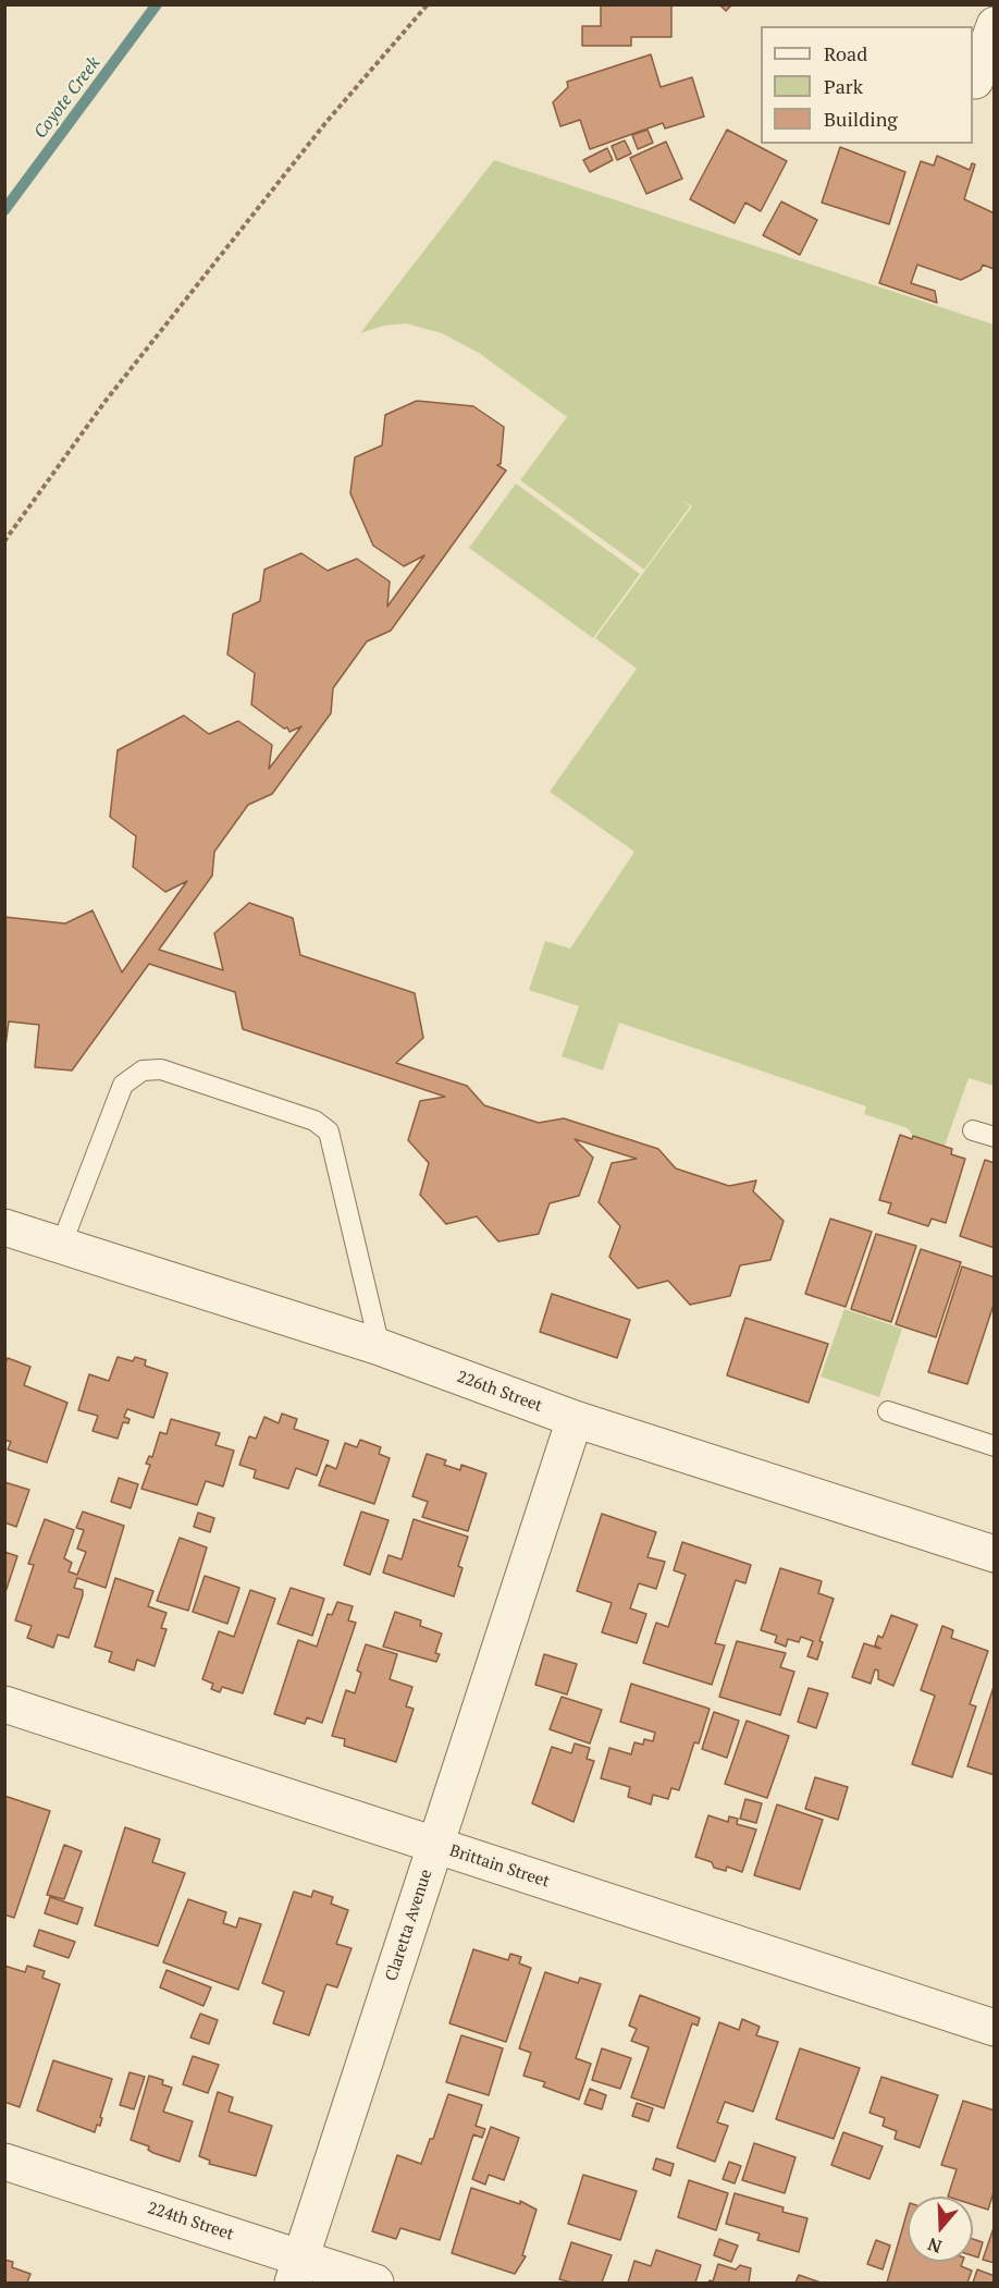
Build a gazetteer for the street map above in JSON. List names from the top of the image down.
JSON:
{
  "streets": {
    "street": [
      "226th Street",
      "Brittain Street",
      "Claretta Avenue",
      "224th Street"
    ]
  },
  "crossings": [
    ["226th Street", "Claretta Avenue"],
    ["Brittain Street", "Claretta Avenue"],
    ["Claretta Avenue", "224th Street"]
  ],
  "water": ["Coyote Creek"],
  "legend": ["Road", "Park", "Building"],
  "north": "bottom"
}
